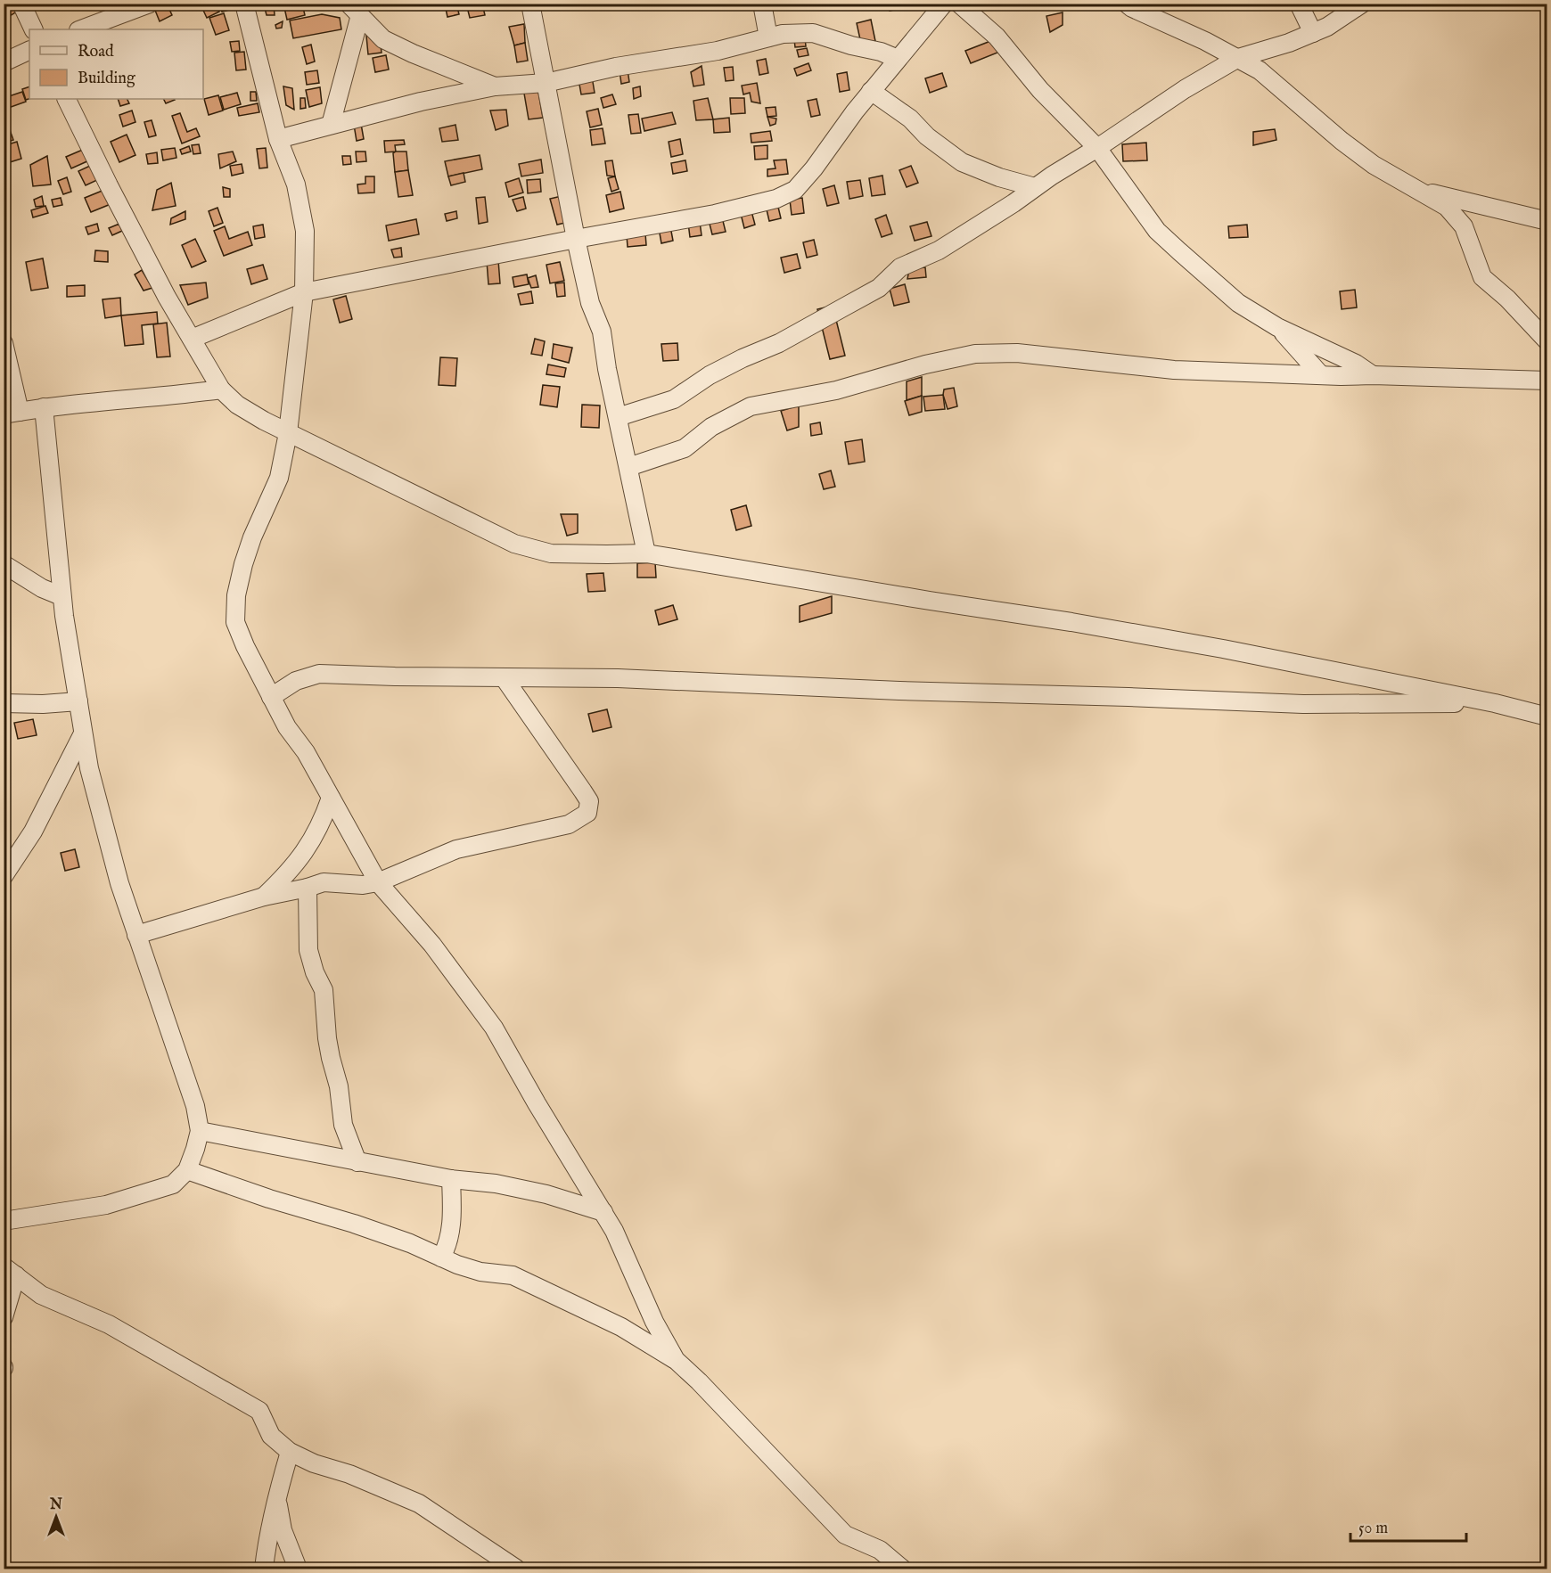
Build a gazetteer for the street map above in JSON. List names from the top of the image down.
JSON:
{
  "legend": ["Road", "Building"],
  "scale_bar": "50 m",
  "north": "top"
}
